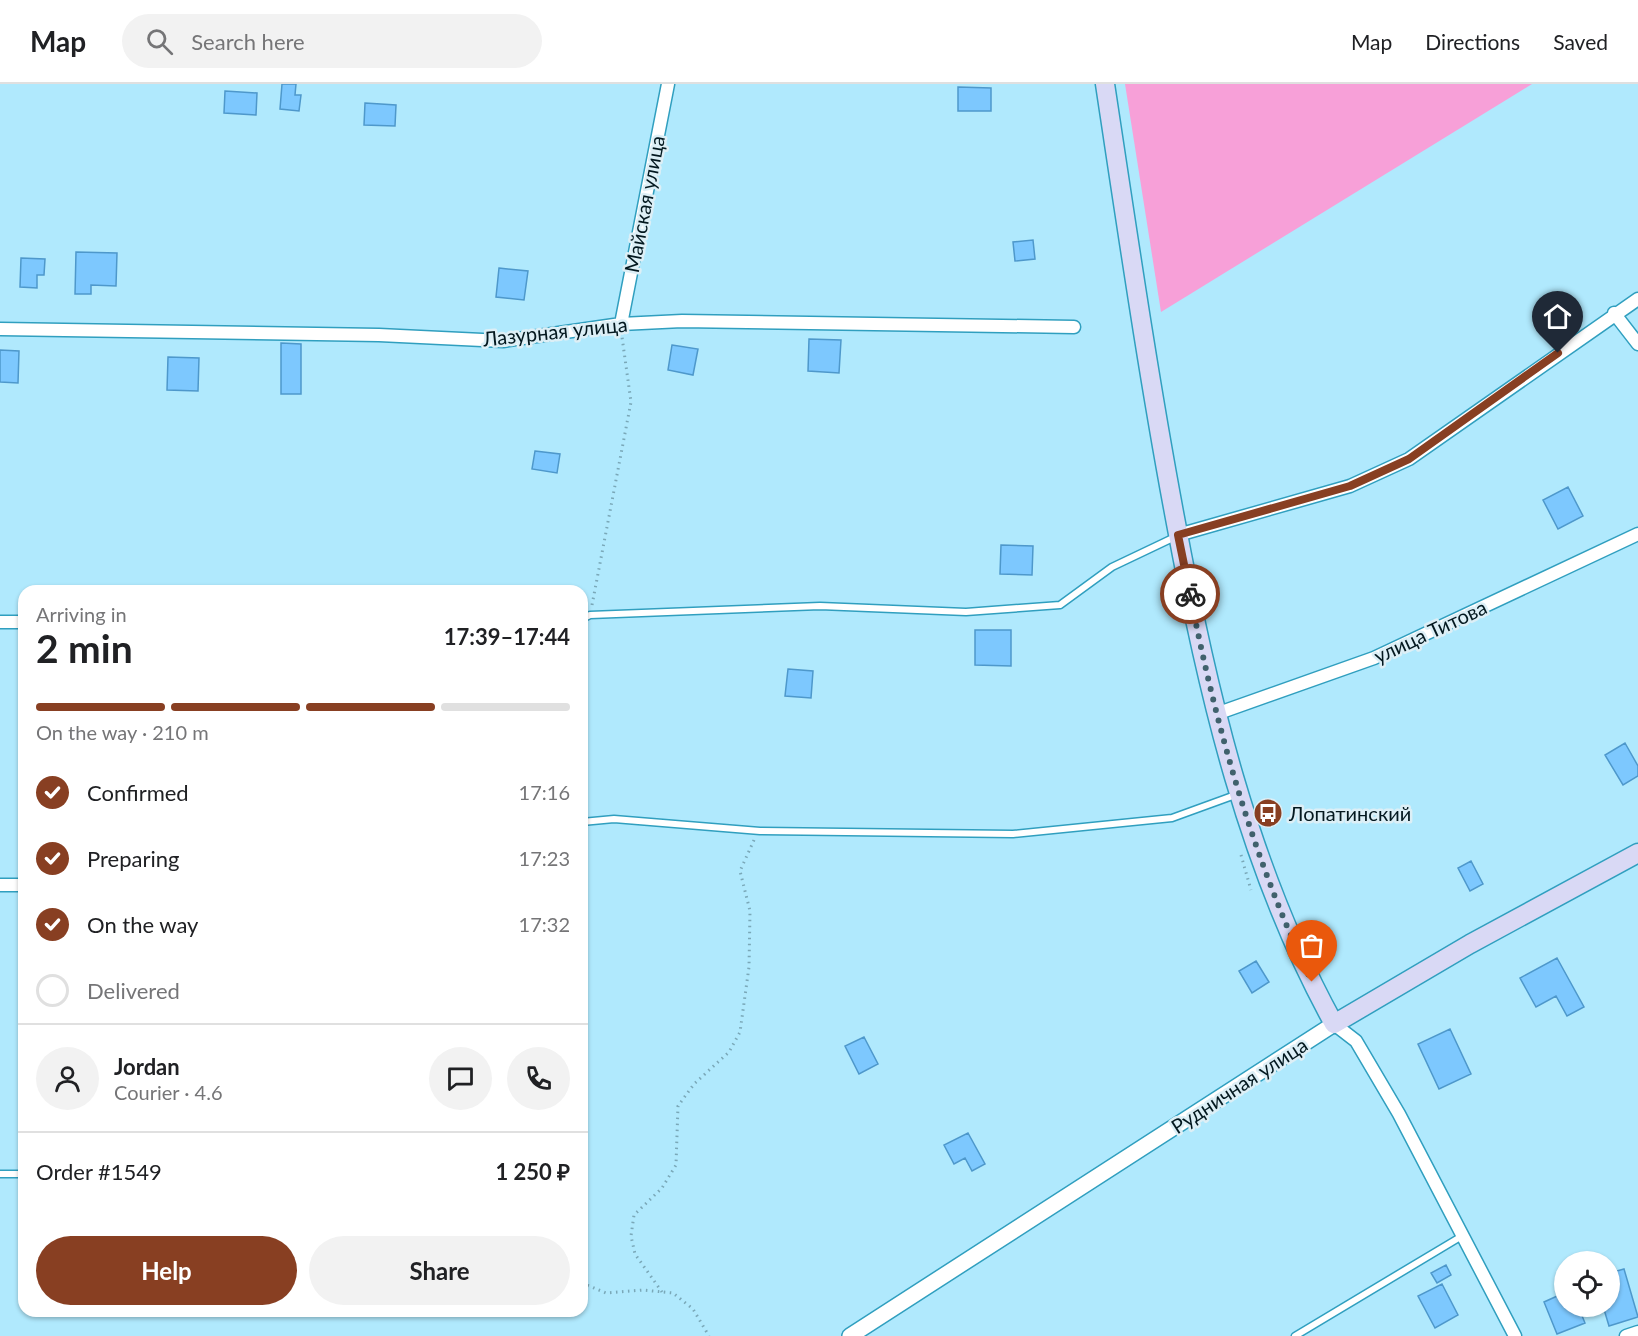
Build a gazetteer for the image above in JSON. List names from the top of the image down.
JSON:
{
  "streets": {
    "main road": ["Рудничная улица"],
    "street": ["Майская улица", "Лазурная улица", "улица Титова"]
  },
  "crossings": [
    ["Майская улица", "Лазурная улица"]
  ],
  "places": {
    "bus stop": ["Лопатинский"]
  },
  "page": {
    "header": "Map",
    "search": "Search here",
    "nav": ["Map", "Directions", "Saved"],
    "heading": ["2 min", "Arriving in", "17:39–17:44"],
    "panel": [
      "Jordan",
      "Courier · 4.6",
      "Order #1549",
      "1 250 ₽"
    ],
    "bar": "On the way · 210 m",
    "list": [
      ["Confirmed", "17:16"],
      ["Preparing", "17:23"],
      ["On the way", "17:32"],
      "Delivered"
    ],
    "buttons": ["Help", "Share"]
  }
}
